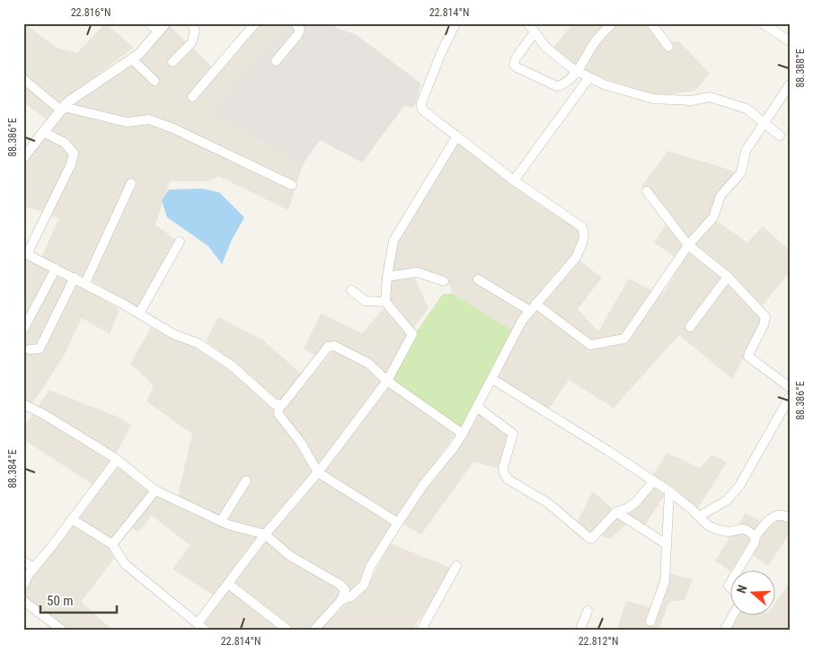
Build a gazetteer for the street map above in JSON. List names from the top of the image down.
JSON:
{
  "scale_bar": "50 m",
  "north": "left",
  "coordinates": [
    "22.816°N",
    "22.814°N",
    "88.388°E",
    "88.386°E",
    "88.384°E",
    "22.812°N"
  ]
}
